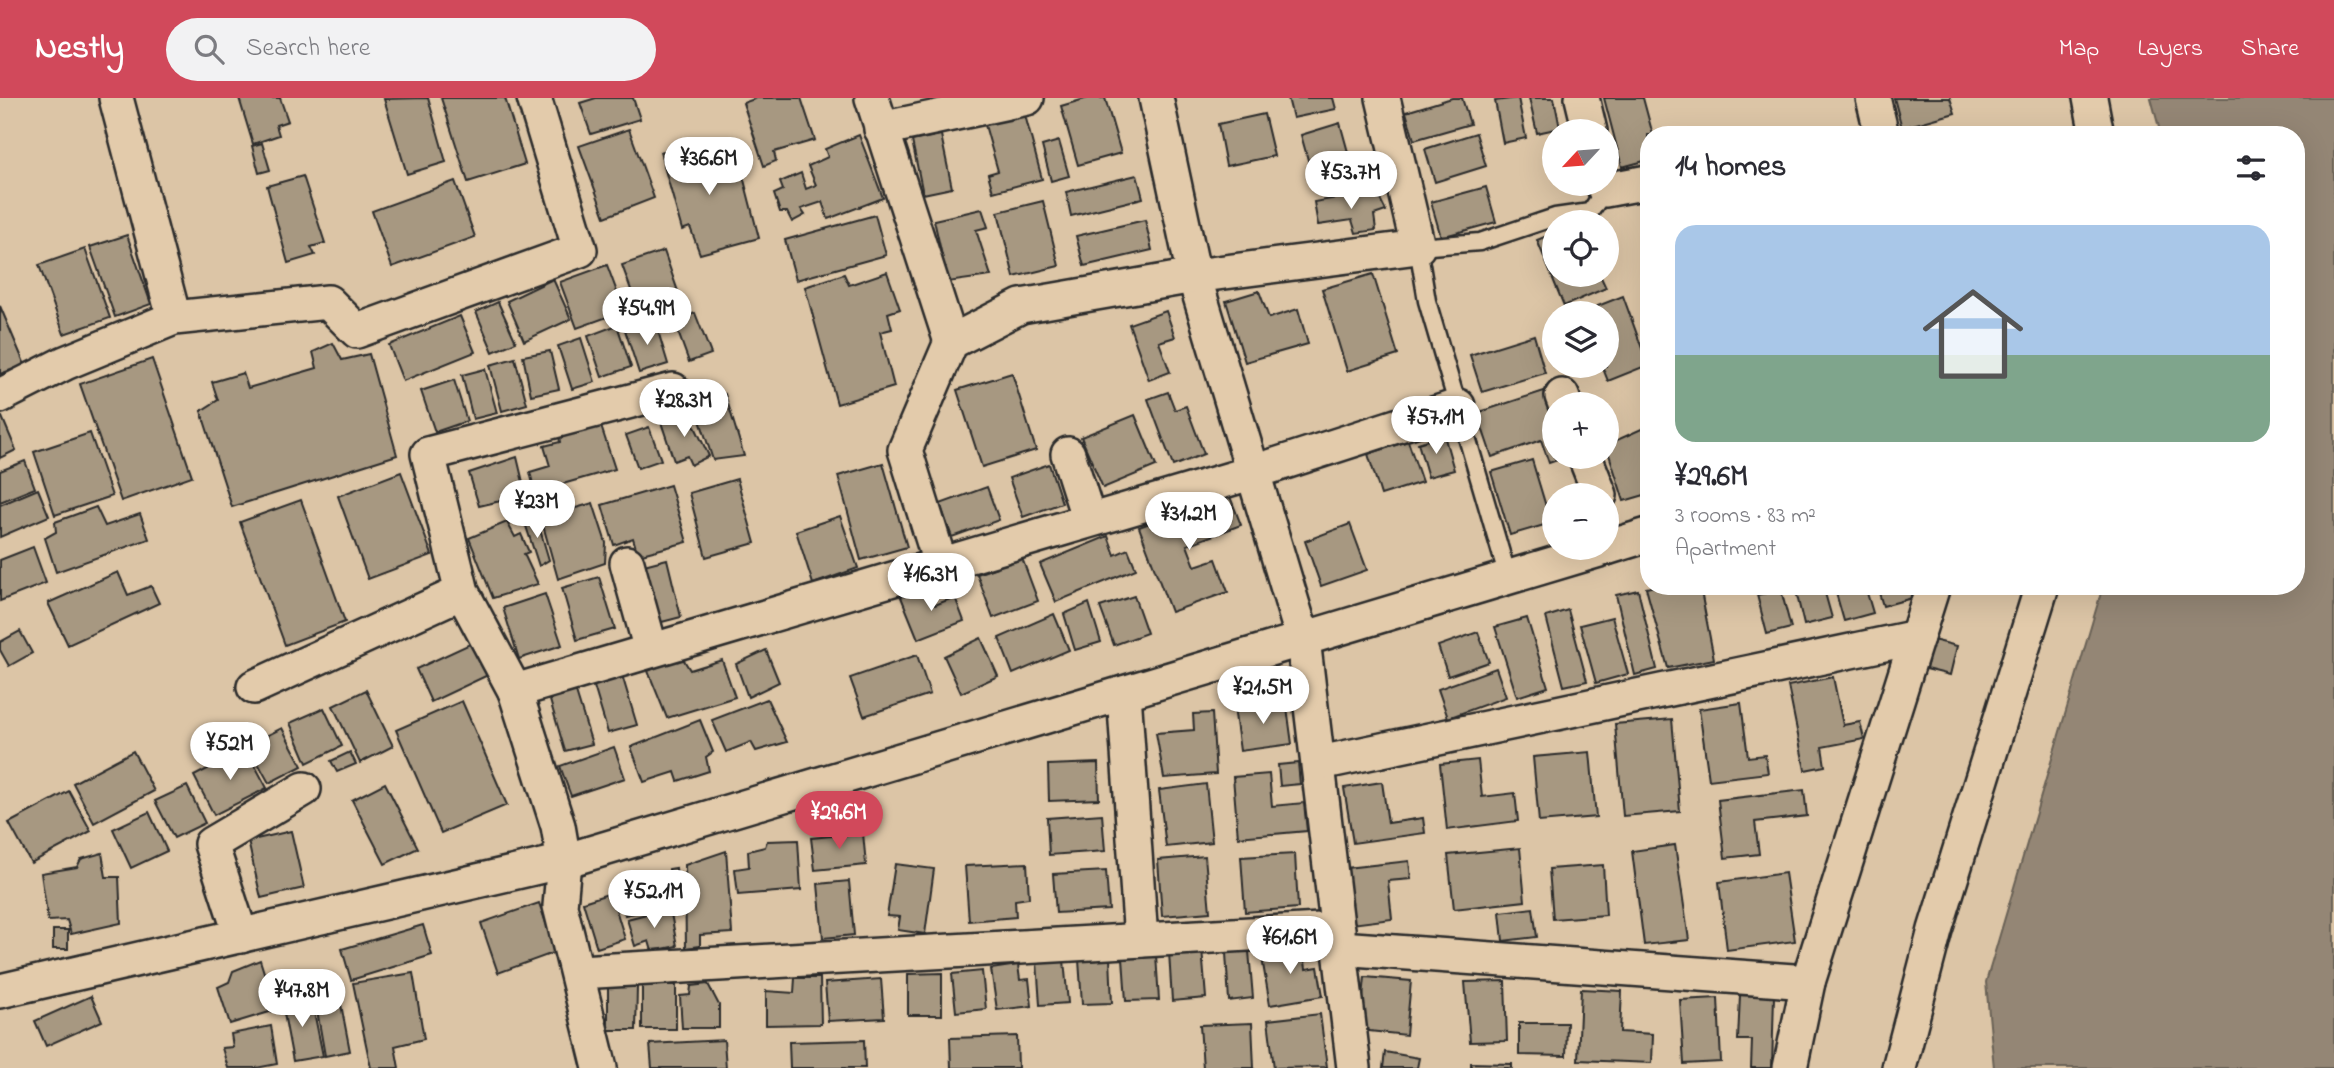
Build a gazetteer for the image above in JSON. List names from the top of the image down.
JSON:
{
  "north": "bottom left",
  "page": {
    "header": "Nestly",
    "search": "Search here",
    "nav": ["Map", "Layers", "Share"],
    "map_buttons": ["+", "−"],
    "heading": "14 homes",
    "price": [
      "¥36.6M",
      "¥53.7M",
      "¥54.9M",
      "¥28.3M",
      "¥57.1M",
      "¥23M",
      "¥31.2M",
      "¥16.3M",
      "¥21.5M",
      "¥52M",
      "¥29.6M",
      "¥52.1M",
      "¥61.6M",
      "¥47.8M"
    ],
    "list": [
      {
        "name": "¥29.6M",
        "note": "3 rooms · 83 m² · Apartment"
      }
    ]
  }
}
